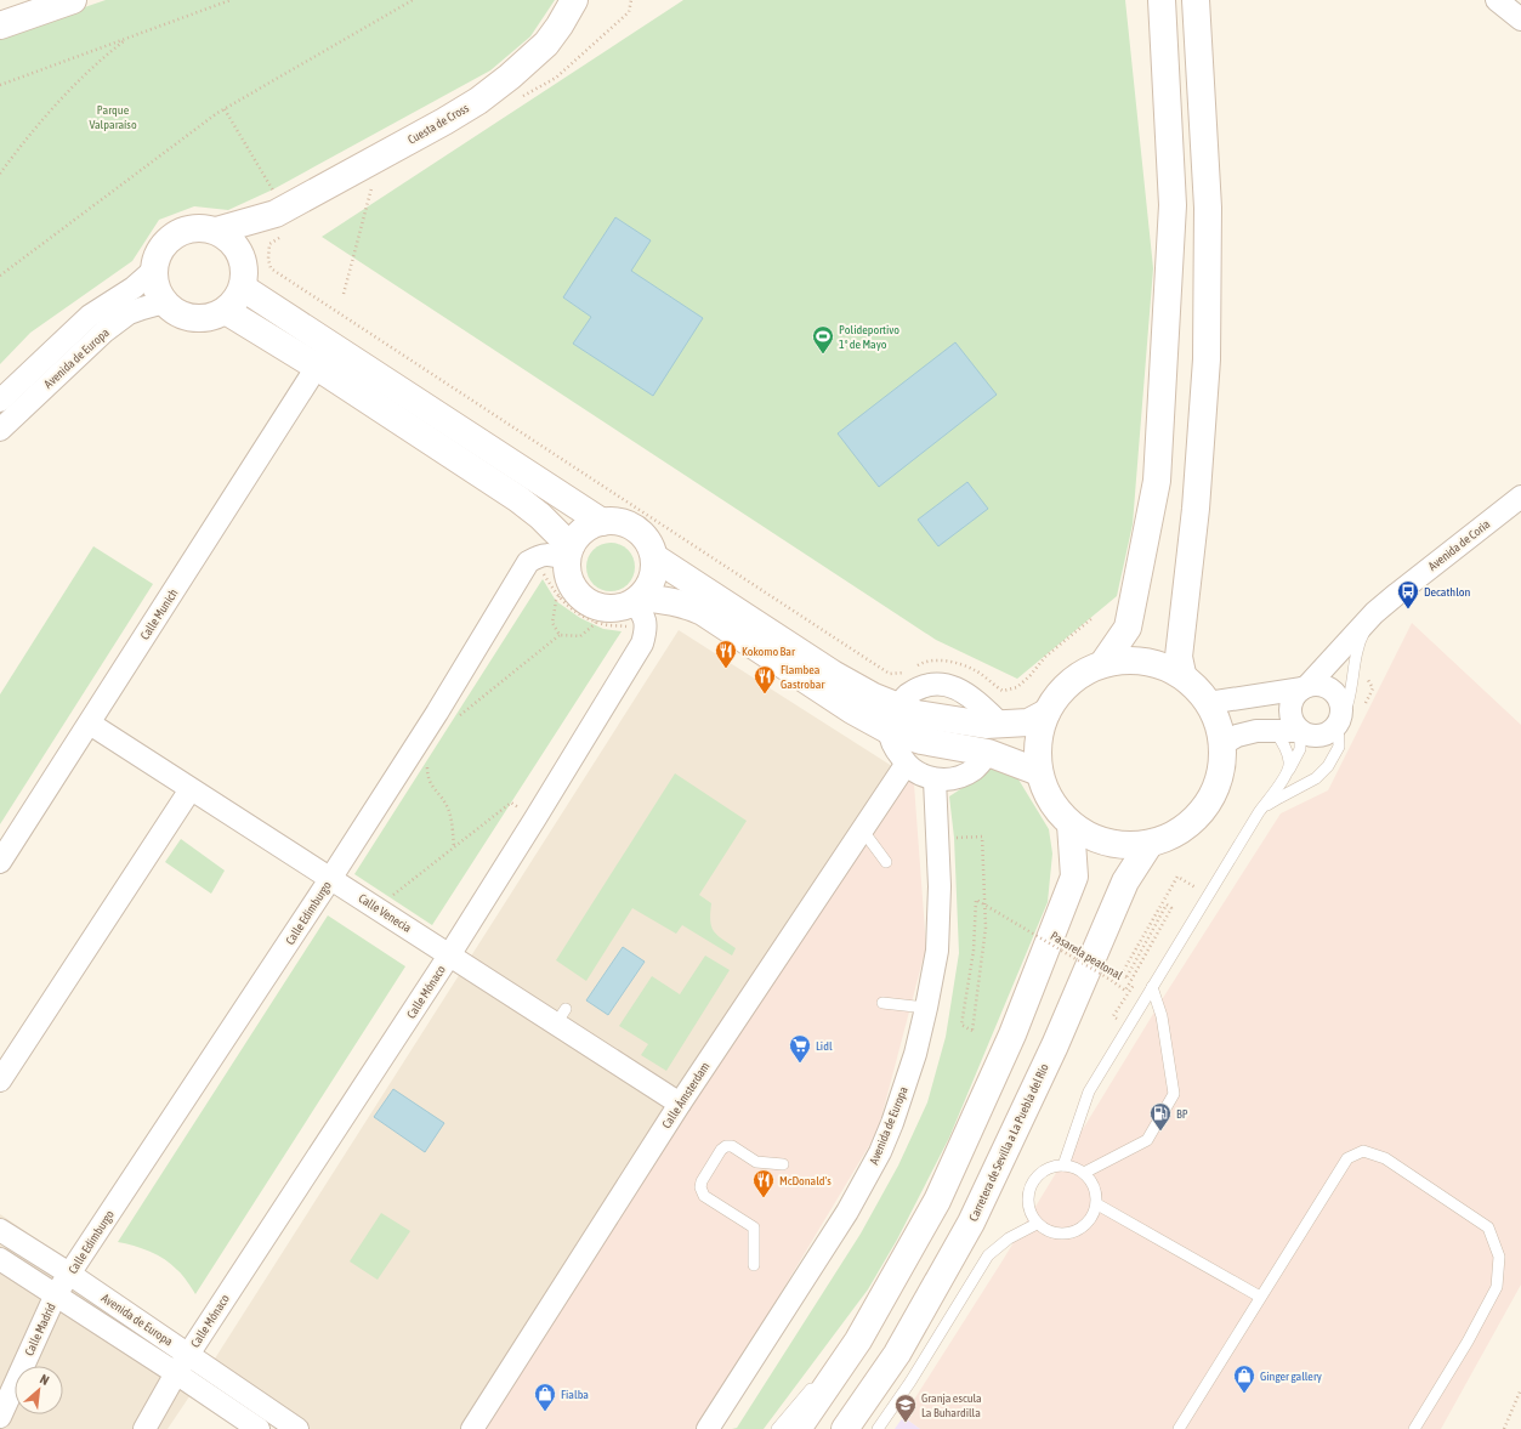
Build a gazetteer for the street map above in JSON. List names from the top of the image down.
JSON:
{
  "streets": {
    "main road": ["Cuesta de Cross", "Carretera de Sevilla a La Puebla del Río"],
    "street": [
      "Avenida de Europa",
      "Avenida de Coria",
      "Calle Munich",
      "Calle Edimburgo",
      "Calle Venecia",
      "Calle Mónaco",
      "Calle Ámsterdam",
      "Calle Madrid"
    ],
    "path": ["Pasarela peatonal"]
  },
  "crossings": [
    ["Cuesta de Cross", "Avenida de Europa"],
    ["Avenida de Europa", "Calle Edimburgo"],
    ["Avenida de Europa", "Pasarela peatonal"],
    ["Avenida de Europa", "Calle Mónaco"],
    ["Avenida de Europa", "Calle Madrid"],
    ["Calle Munich", "Calle Venecia"],
    ["Calle Edimburgo", "Calle Venecia"],
    ["Calle Edimburgo", "Calle Mónaco"],
    ["Calle Edimburgo", "Calle Madrid"],
    ["Calle Venecia", "Calle Mónaco"],
    ["Calle Venecia", "Calle Ámsterdam"]
  ],
  "parks": ["Parque Valparaíso"],
  "places": {
    "sports": ["Polideportivo 1º de Mayo"],
    "bus stop": ["Decathlon"],
    "restaurant": ["Kokomo Bar", "Flambea Gastrobar", "McDonald's"],
    "supermarket": ["Lidl"],
    "fuel station": ["BP"],
    "shop": ["Ginger gallery", "Fialba"],
    "school or university": ["Granja escula La Buhardilla"]
  },
  "north": "top right"
}
